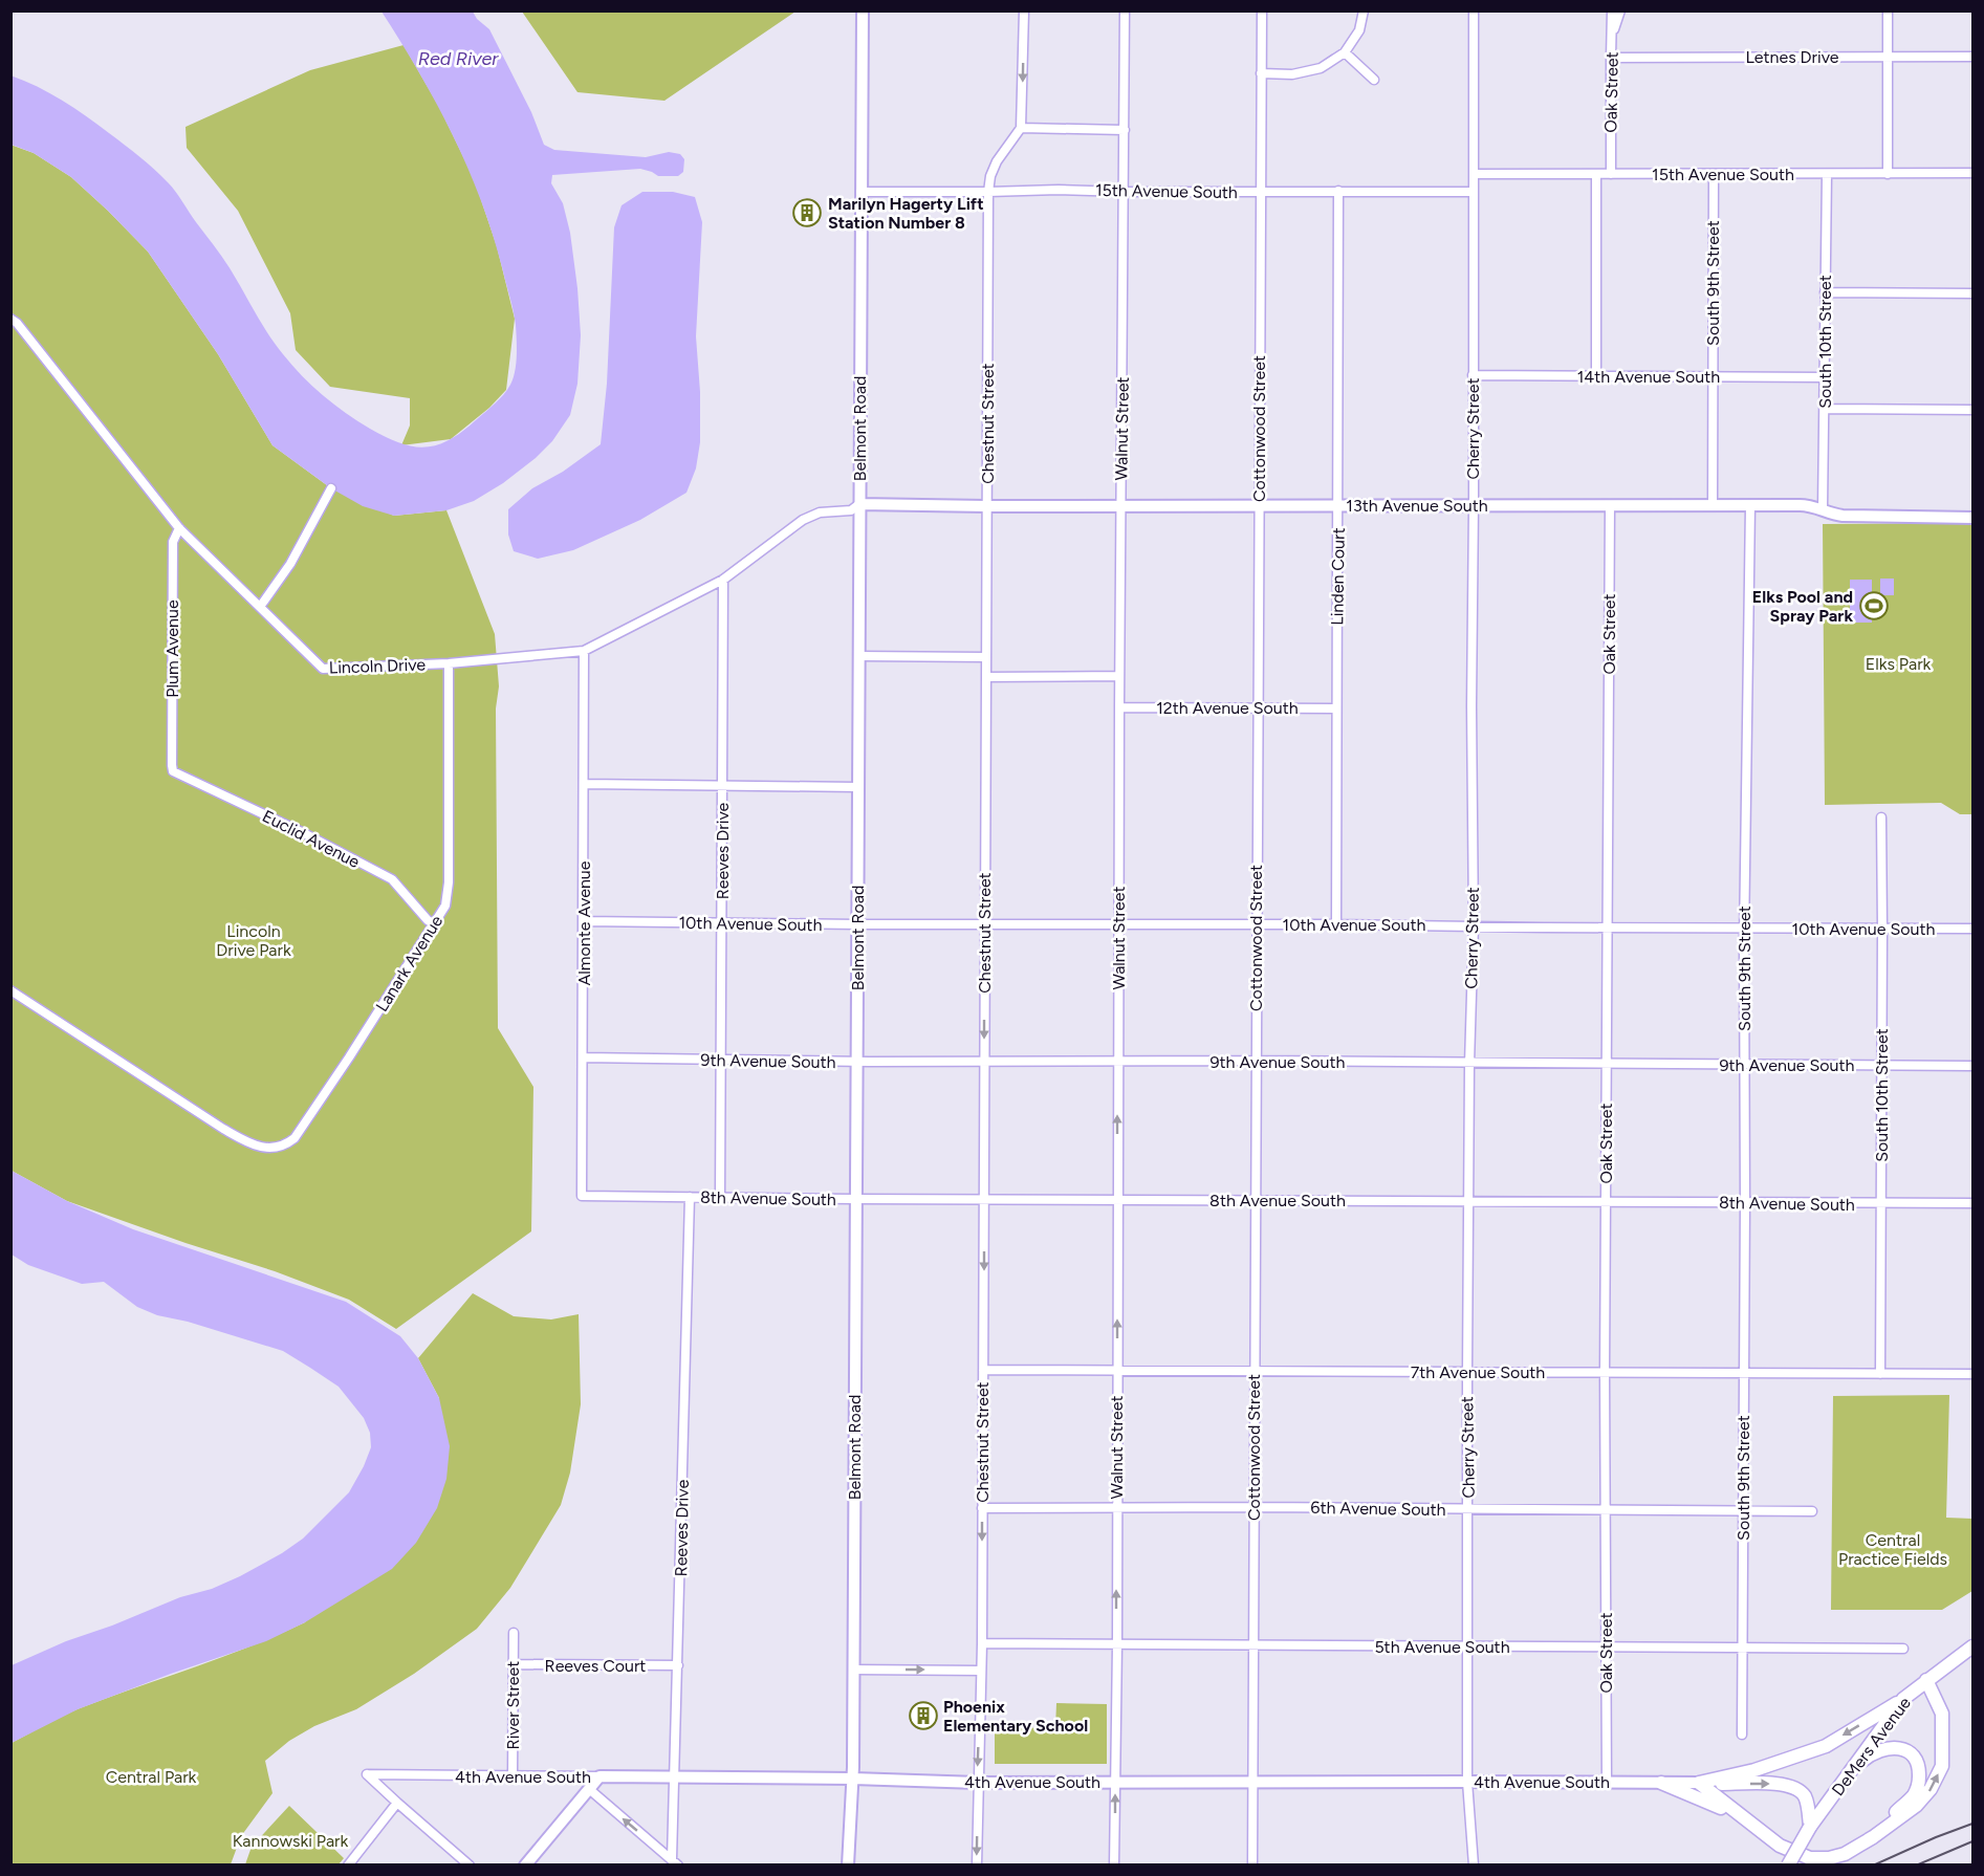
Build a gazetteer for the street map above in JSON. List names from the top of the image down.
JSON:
{
  "streets": {
    "main road": ["DeMers Avenue"],
    "street": [
      "Letnes Drive",
      "Oak Street",
      "15th Avenue South",
      "South 9th Street",
      "South 10th Street",
      "14th Avenue South",
      "Chestnut Street",
      "Belmont Road",
      "Walnut Street",
      "Cottonwood Street",
      "Cherry Street",
      "13th Avenue South",
      "Linden Court",
      "Plum Avenue",
      "Lincoln Drive",
      "12th Avenue South",
      "Euclid Avenue",
      "Reeves Drive",
      "Almonte Avenue",
      "10th Avenue South",
      "Lanark Avenue",
      "9th Avenue South",
      "8th Avenue South",
      "7th Avenue South",
      "6th Avenue South",
      "5th Avenue South",
      "Reeves Court",
      "River Street",
      "4th Avenue South"
    ]
  },
  "crossings": [
    ["Letnes Drive", "Oak Street"],
    ["Oak Street", "15th Avenue South"],
    ["Oak Street", "13th Avenue South"],
    ["Oak Street", "10th Avenue South"],
    ["Oak Street", "9th Avenue South"],
    ["Oak Street", "8th Avenue South"],
    ["Oak Street", "7th Avenue South"],
    ["Oak Street", "6th Avenue South"],
    ["Oak Street", "5th Avenue South"],
    ["Oak Street", "4th Avenue South"],
    ["15th Avenue South", "South 9th Street"],
    ["15th Avenue South", "South 10th Street"],
    ["15th Avenue South", "Chestnut Street"],
    ["15th Avenue South", "Belmont Road"],
    ["15th Avenue South", "Walnut Street"],
    ["15th Avenue South", "Cottonwood Street"],
    ["15th Avenue South", "Cherry Street"],
    ["15th Avenue South", "Linden Court"],
    ["South 9th Street", "14th Avenue South"],
    ["South 9th Street", "13th Avenue South"],
    ["South 9th Street", "10th Avenue South"],
    ["South 9th Street", "9th Avenue South"],
    ["South 9th Street", "8th Avenue South"],
    ["South 9th Street", "7th Avenue South"],
    ["South 9th Street", "6th Avenue South"],
    ["South 9th Street", "5th Avenue South"],
    ["South 10th Street", "14th Avenue South"],
    ["South 10th Street", "13th Avenue South"],
    ["South 10th Street", "10th Avenue South"],
    ["South 10th Street", "9th Avenue South"],
    ["South 10th Street", "8th Avenue South"],
    ["South 10th Street", "7th Avenue South"],
    ["14th Avenue South", "Cherry Street"],
    ["Chestnut Street", "13th Avenue South"],
    ["Chestnut Street", "10th Avenue South"],
    ["Chestnut Street", "9th Avenue South"],
    ["Chestnut Street", "8th Avenue South"],
    ["Chestnut Street", "7th Avenue South"],
    ["Chestnut Street", "6th Avenue South"],
    ["Chestnut Street", "5th Avenue South"],
    ["Chestnut Street", "4th Avenue South"],
    ["Belmont Road", "13th Avenue South"],
    ["Belmont Road", "Lincoln Drive"],
    ["Belmont Road", "10th Avenue South"],
    ["Belmont Road", "9th Avenue South"],
    ["Belmont Road", "8th Avenue South"],
    ["Belmont Road", "4th Avenue South"],
    ["Walnut Street", "13th Avenue South"],
    ["Walnut Street", "12th Avenue South"],
    ["Walnut Street", "10th Avenue South"],
    ["Walnut Street", "9th Avenue South"],
    ["Walnut Street", "8th Avenue South"],
    ["Walnut Street", "7th Avenue South"],
    ["Walnut Street", "6th Avenue South"],
    ["Walnut Street", "5th Avenue South"],
    ["Walnut Street", "4th Avenue South"],
    ["Cottonwood Street", "13th Avenue South"],
    ["Cottonwood Street", "12th Avenue South"],
    ["Cottonwood Street", "10th Avenue South"],
    ["Cottonwood Street", "9th Avenue South"],
    ["Cottonwood Street", "8th Avenue South"],
    ["Cottonwood Street", "7th Avenue South"],
    ["Cottonwood Street", "6th Avenue South"],
    ["Cottonwood Street", "5th Avenue South"],
    ["Cottonwood Street", "4th Avenue South"],
    ["Cherry Street", "13th Avenue South"],
    ["Cherry Street", "10th Avenue South"],
    ["Cherry Street", "9th Avenue South"],
    ["Cherry Street", "8th Avenue South"],
    ["Cherry Street", "7th Avenue South"],
    ["Cherry Street", "6th Avenue South"],
    ["Cherry Street", "5th Avenue South"],
    ["Cherry Street", "4th Avenue South"],
    ["13th Avenue South", "Linden Court"],
    ["13th Avenue South", "Lincoln Drive"],
    ["Linden Court", "12th Avenue South"],
    ["Linden Court", "10th Avenue South"],
    ["Plum Avenue", "Lincoln Drive"],
    ["Plum Avenue", "Euclid Avenue"],
    ["Lincoln Drive", "Reeves Drive"],
    ["Lincoln Drive", "Almonte Avenue"],
    ["Lincoln Drive", "Lanark Avenue"],
    ["Euclid Avenue", "Lanark Avenue"],
    ["Reeves Drive", "10th Avenue South"],
    ["Reeves Drive", "9th Avenue South"],
    ["Reeves Drive", "8th Avenue South"],
    ["Reeves Drive", "Reeves Court"],
    ["Reeves Drive", "4th Avenue South"],
    ["Almonte Avenue", "10th Avenue South"],
    ["Almonte Avenue", "9th Avenue South"],
    ["Almonte Avenue", "8th Avenue South"],
    ["Reeves Court", "River Street"],
    ["River Street", "4th Avenue South"]
  ],
  "one_way": ["Chestnut Street"],
  "water": ["Red River"],
  "parks": [
    "Elks Park",
    "Lincoln Drive Park",
    "Central Practice Fields",
    "Central Park",
    "Kannowski Park"
  ],
  "places": {
    "building": ["Marilyn Hagerty Lift Station Number 8", "Phoenix Elementary School"],
    "sports": ["Elks Pool and Spray Park"]
  }
}
